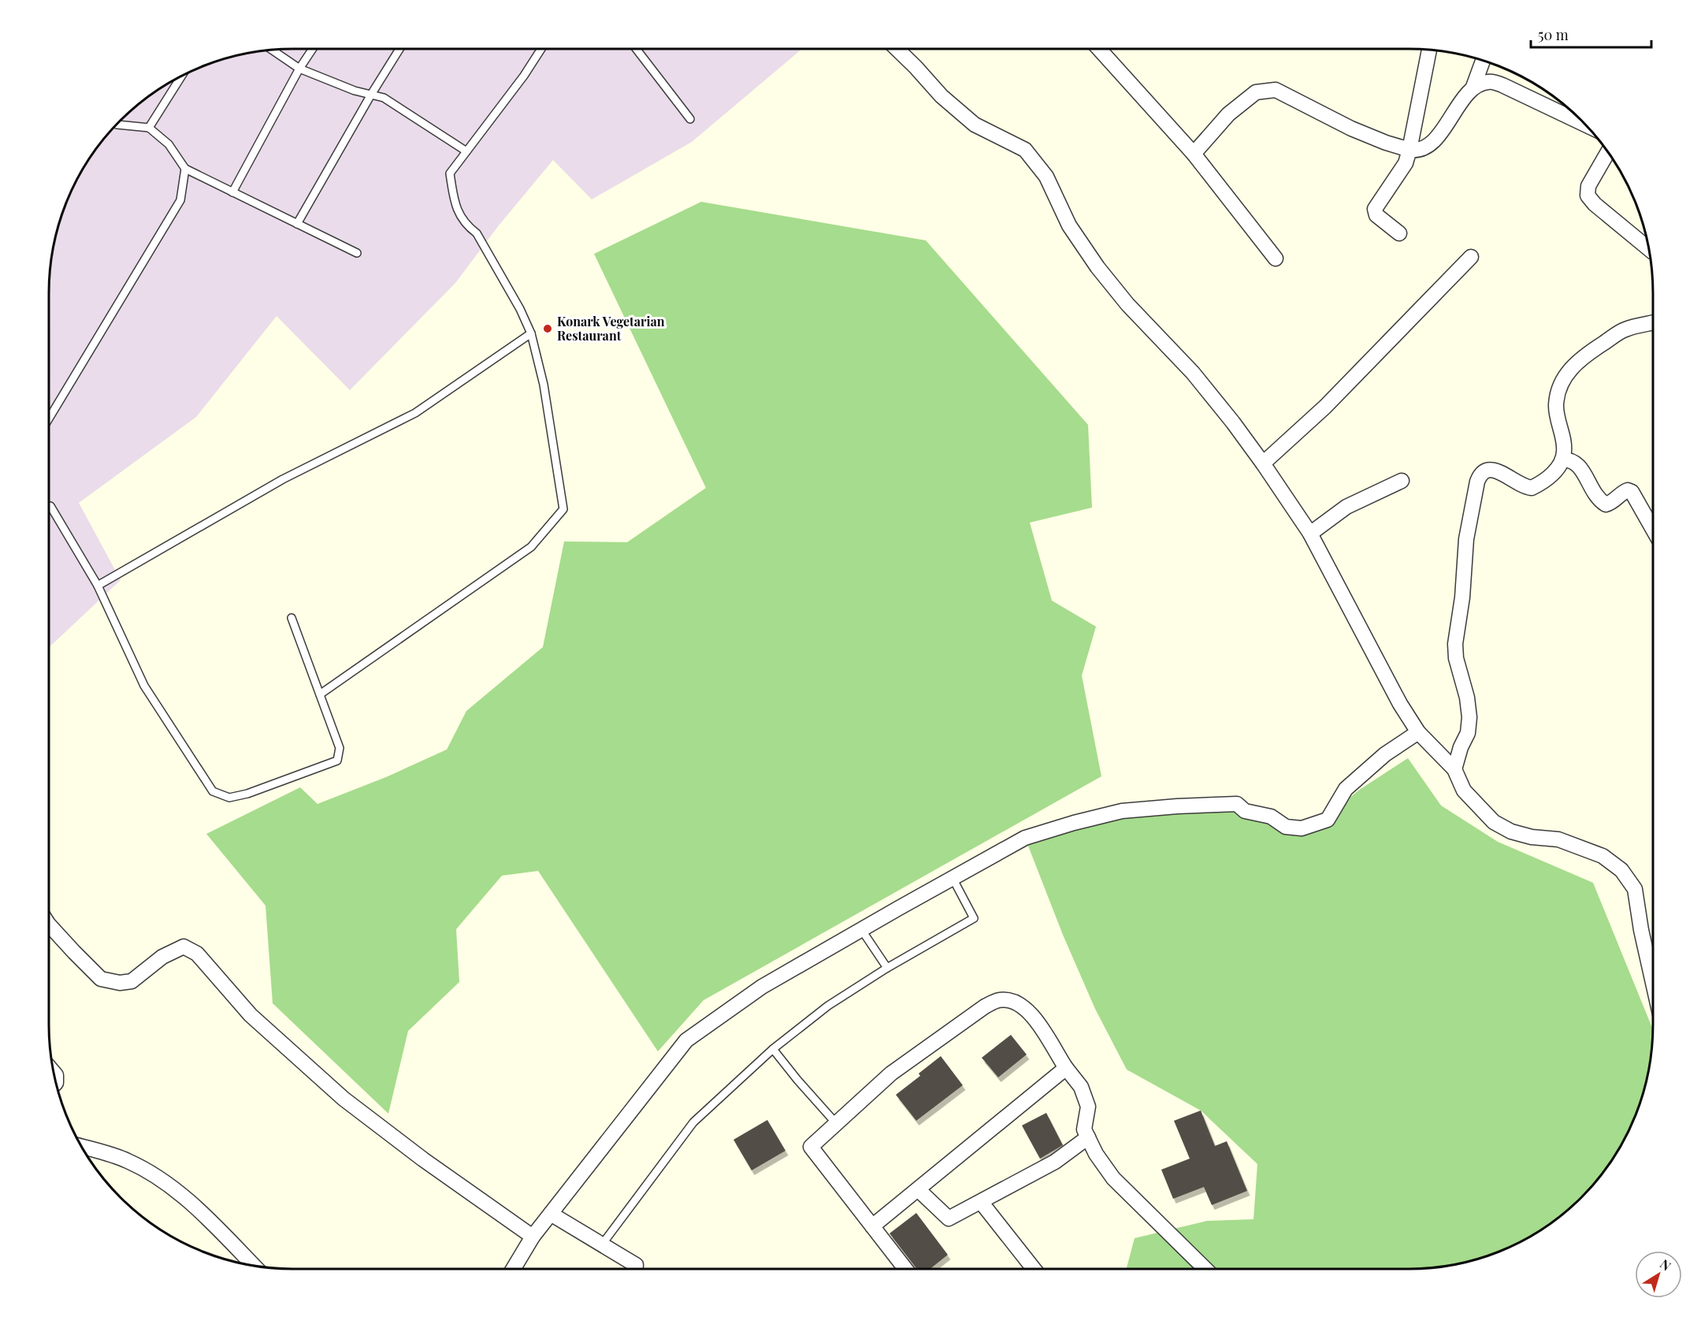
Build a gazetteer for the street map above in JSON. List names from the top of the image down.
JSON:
{
  "places": ["Konark Vegetarian Restaurant"],
  "scale_bar": "50 m",
  "north": "top right"
}
